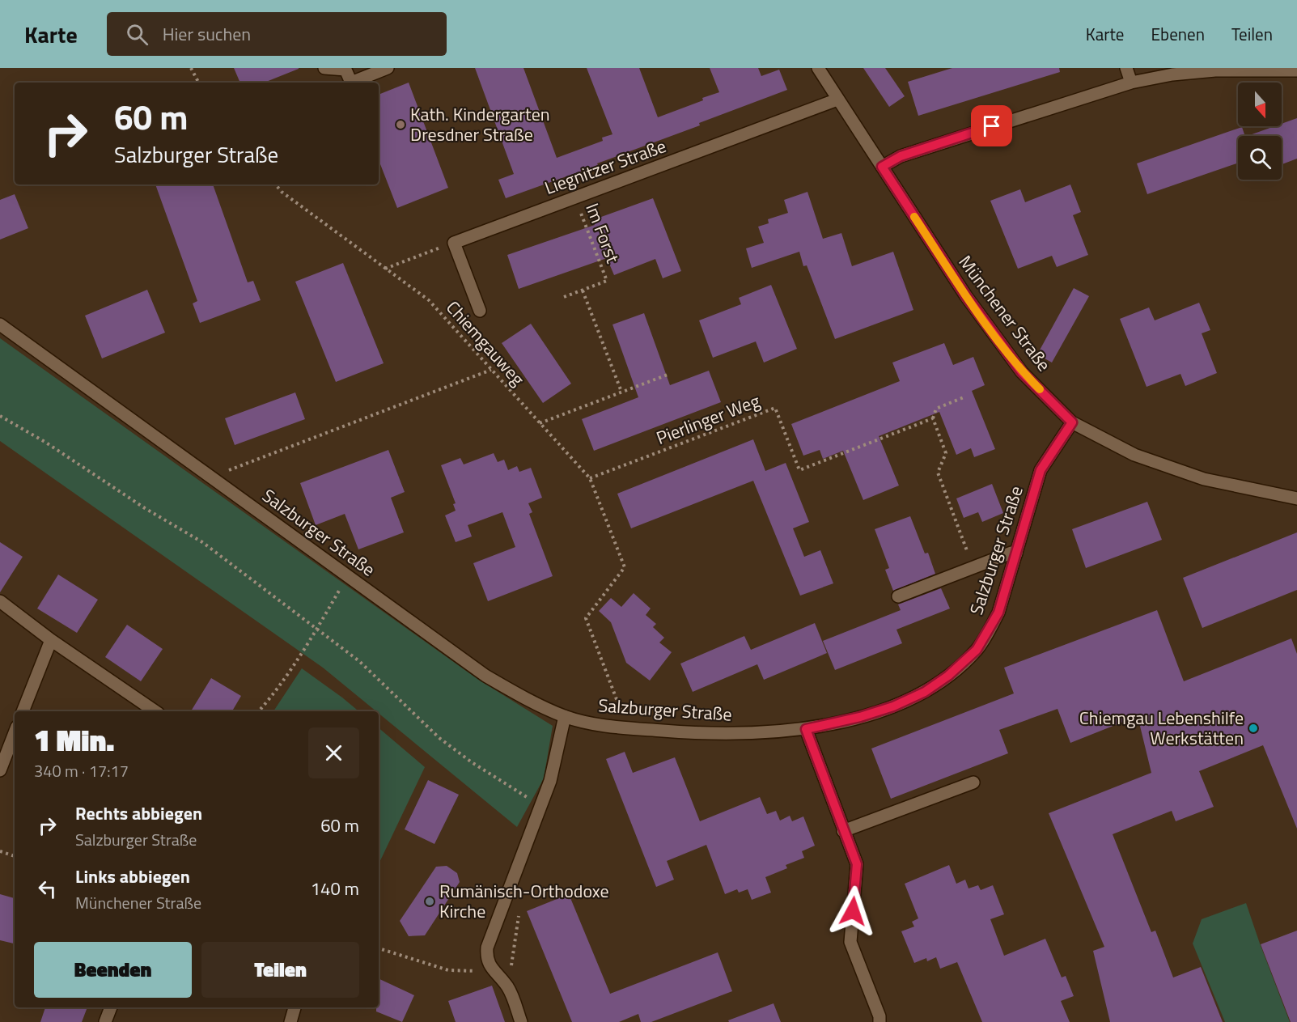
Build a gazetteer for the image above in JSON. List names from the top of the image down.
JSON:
{
  "streets": {
    "street": ["Liegnitzer Straße", "Münchener Straße", "Salzburger Straße"],
    "path": ["Im Forst", "Chiemgauweg", "Pierlinger Weg"]
  },
  "crossings": [
    ["Liegnitzer Straße", "Im Forst"],
    ["Liegnitzer Straße", "Münchener Straße"],
    ["Münchener Straße", "Salzburger Straße"],
    ["Chiemgauweg", "Pierlinger Weg"],
    ["Chiemgauweg", "Salzburger Straße"]
  ],
  "places": ["Kath. Kindergarten Dresdner Straße", "Chiemgau Lebenshilfe Werkstätten", "Rumänisch-Orthodoxe Kirche"],
  "north": "bottom",
  "page": {
    "header": "Karte",
    "search": "Hier suchen",
    "nav": ["Karte", "Ebenen", "Teilen"],
    "turn": ["60 m", "Salzburger Straße"],
    "heading": ["1 Min.", "340 m · 17:17"],
    "list": [
      {
        "name": "Rechts abbiegen",
        "note": "Salzburger Straße",
        "value": "60 m"
      },
      {
        "name": "Links abbiegen",
        "note": "Münchener Straße",
        "value": "140 m"
      }
    ],
    "buttons": ["Beenden", "Teilen"]
  }
}
